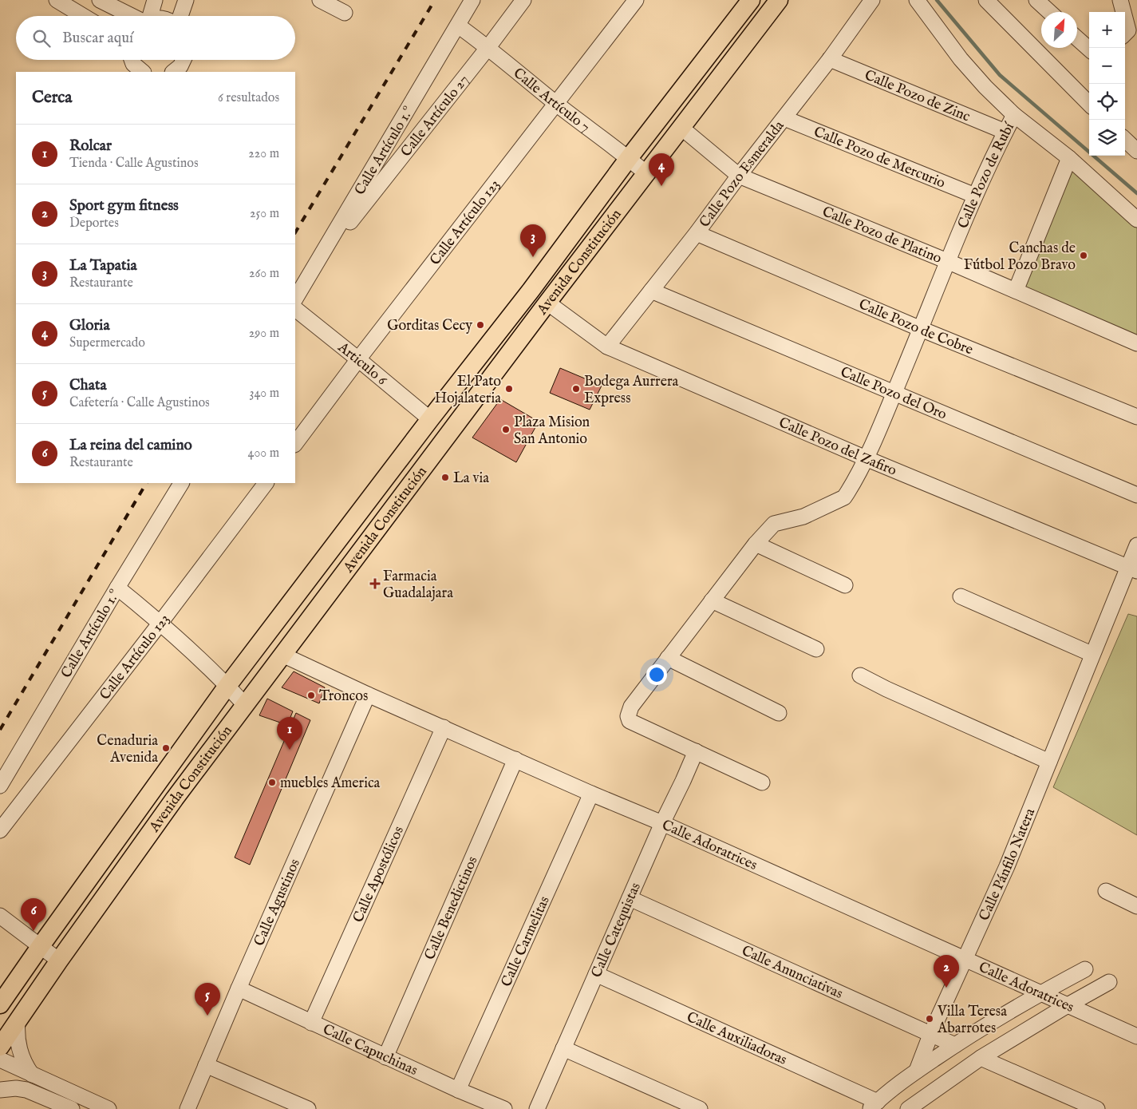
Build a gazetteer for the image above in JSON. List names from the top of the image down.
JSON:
{
  "streets": {
    "main road": ["Avenida Constitución"],
    "street": [
      "Calle Pozo de Zinc",
      "Calle Artículo 7",
      "Calle Artículo 27",
      "Calle Artículo 1.º",
      "Calle Pozo de Mercurio",
      "Calle Pozo Esmeralda",
      "Calle Pozo de Rubí",
      "Calle Artículo 123",
      "Calle Pozo de Platino",
      "Calle Pozo de Cobre",
      "Articulo 6",
      "Calle Pozo del Oro",
      "Calle Pozo del Zafiro",
      "Calle Adoratrices",
      "Calle Pánfilo Natera",
      "Calle Apostólicos",
      "Calle Agustinos",
      "Calle Benedictinos",
      "Calle Catequistas",
      "Calle Carmelitas",
      "Calle Anunciativas",
      "Calle Auxiliadoras",
      "Calle Capuchinas"
    ]
  },
  "crossings": [
    ["Calle Pozo de Zinc", "Calle Pozo Esmeralda"],
    ["Calle Pozo de Zinc", "Calle Pozo de Rubí"],
    ["Calle Artículo 7", "Calle Artículo 27"],
    ["Calle Artículo 7", "Calle Artículo 1.º"],
    ["Calle Artículo 7", "Calle Artículo 123"],
    ["Calle Artículo 7", "Avenida Constitución"],
    ["Calle Artículo 27", "Calle Artículo 1.º"],
    ["Calle Pozo de Mercurio", "Calle Pozo Esmeralda"],
    ["Calle Pozo de Mercurio", "Calle Pozo de Rubí"],
    ["Calle Pozo Esmeralda", "Calle Pozo de Platino"],
    ["Calle Pozo Esmeralda", "Calle Pozo de Cobre"],
    ["Calle Pozo Esmeralda", "Calle Pozo del Oro"],
    ["Calle Pozo Esmeralda", "Calle Pozo del Zafiro"],
    ["Calle Pozo de Rubí", "Calle Pozo de Platino"],
    ["Calle Pozo de Rubí", "Calle Pozo de Cobre"],
    ["Calle Pozo de Rubí", "Calle Pozo del Oro"],
    ["Calle Pozo de Rubí", "Calle Pozo del Zafiro"],
    ["Calle Pozo de Rubí", "Calle Catequistas"],
    ["Calle Artículo 123", "Articulo 6"],
    ["Calle Pozo de Platino", "Avenida Constitución"],
    ["Avenida Constitución", "Articulo 6"],
    ["Avenida Constitución", "Calle Pozo del Zafiro"],
    ["Avenida Constitución", "Calle Adoratrices"],
    ["Calle Pozo del Zafiro", "Calle Pánfilo Natera"],
    ["Calle Adoratrices", "Calle Pánfilo Natera"],
    ["Calle Adoratrices", "Calle Apostólicos"],
    ["Calle Adoratrices", "Calle Agustinos"],
    ["Calle Adoratrices", "Calle Benedictinos"],
    ["Calle Adoratrices", "Calle Catequistas"],
    ["Calle Adoratrices", "Calle Carmelitas"],
    ["Calle Pánfilo Natera", "Calle Anunciativas"],
    ["Calle Apostólicos", "Calle Capuchinas"],
    ["Calle Agustinos", "Calle Capuchinas"],
    ["Calle Benedictinos", "Calle Capuchinas"],
    ["Calle Catequistas", "Calle Anunciativas"],
    ["Calle Catequistas", "Calle Auxiliadoras"],
    ["Calle Carmelitas", "Calle Capuchinas"]
  ],
  "places": {
    "other": [
      "Canchas de Fútbol Pozo Bravo",
      "Gorditas Cecy",
      "El Pato Hojalateria",
      "Bodega Aurrera Express",
      "Plaza Mision San Antonio",
      "La via",
      "Troncos",
      "Cenaduria Avenida",
      "muebles America",
      "Villa Teresa Abarrotes"
    ],
    "health": ["Farmacia Guadalajara"]
  },
  "north": "top right",
  "page": {
    "map_buttons": ["+", "−"],
    "search": "Buscar aquí",
    "heading": ["Cerca", "6 resultados"],
    "list": [
      {
        "mark": "1",
        "name": "Rolcar",
        "note": "Tienda · Calle Agustinos",
        "value": "220 m"
      },
      {
        "mark": "2",
        "name": "Sport gym fitness",
        "note": "Deportes",
        "value": "250 m"
      },
      {
        "mark": "3",
        "name": "La Tapatia",
        "note": "Restaurante",
        "value": "260 m"
      },
      {
        "mark": "4",
        "name": "Gloria",
        "note": "Supermercado",
        "value": "290 m"
      },
      {
        "mark": "5",
        "name": "Chata",
        "note": "Cafetería · Calle Agustinos",
        "value": "340 m"
      },
      {
        "mark": "6",
        "name": "La reina del camino",
        "note": "Restaurante",
        "value": "400 m"
      }
    ],
    "pins": [
      "4",
      "3",
      "1",
      "6",
      "2",
      "5"
    ]
  }
}
